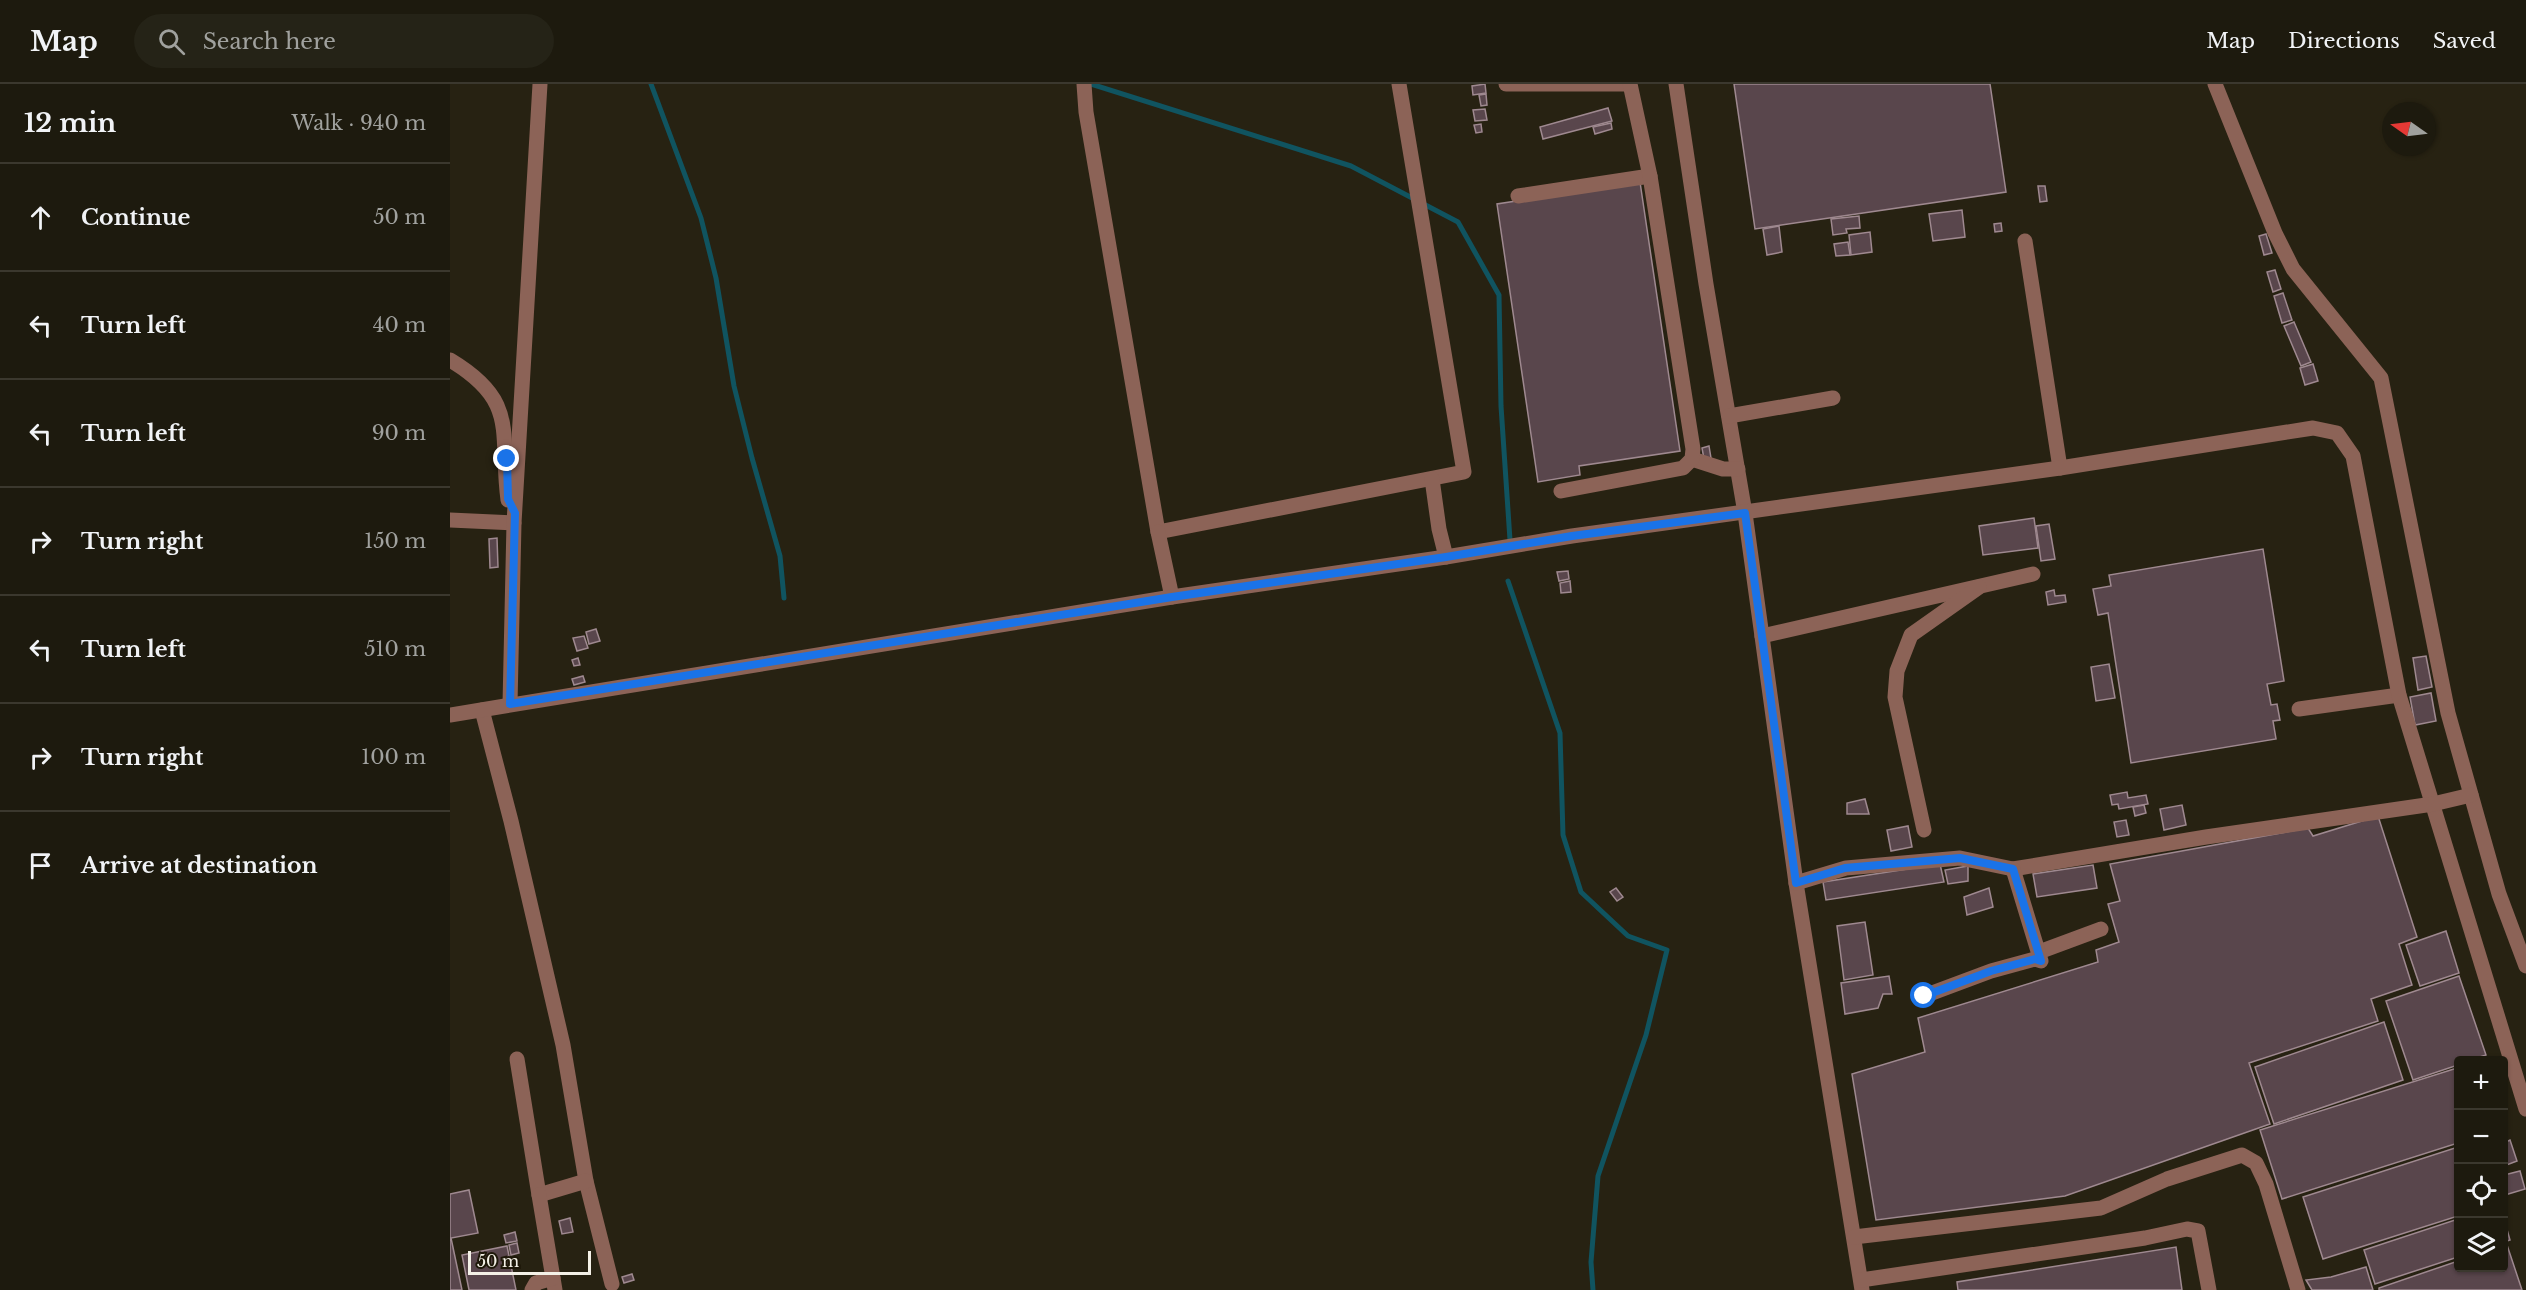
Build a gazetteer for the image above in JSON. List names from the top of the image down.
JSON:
{
  "scale_bar": "50 m",
  "north": "left",
  "page": {
    "header": "Map",
    "search": "Search here",
    "nav": ["Map", "Directions", "Saved"],
    "heading": ["12 min", "Walk · 940 m"],
    "list": [
      ["Continue", "50 m"],
      ["Turn left", "40 m"],
      ["Turn left", "90 m"],
      ["Turn right", "150 m"],
      ["Turn left", "510 m"],
      ["Turn right", "100 m"],
      "Arrive at destination"
    ],
    "map_buttons": ["+", "−"],
    "scale": "50 m"
  }
}
